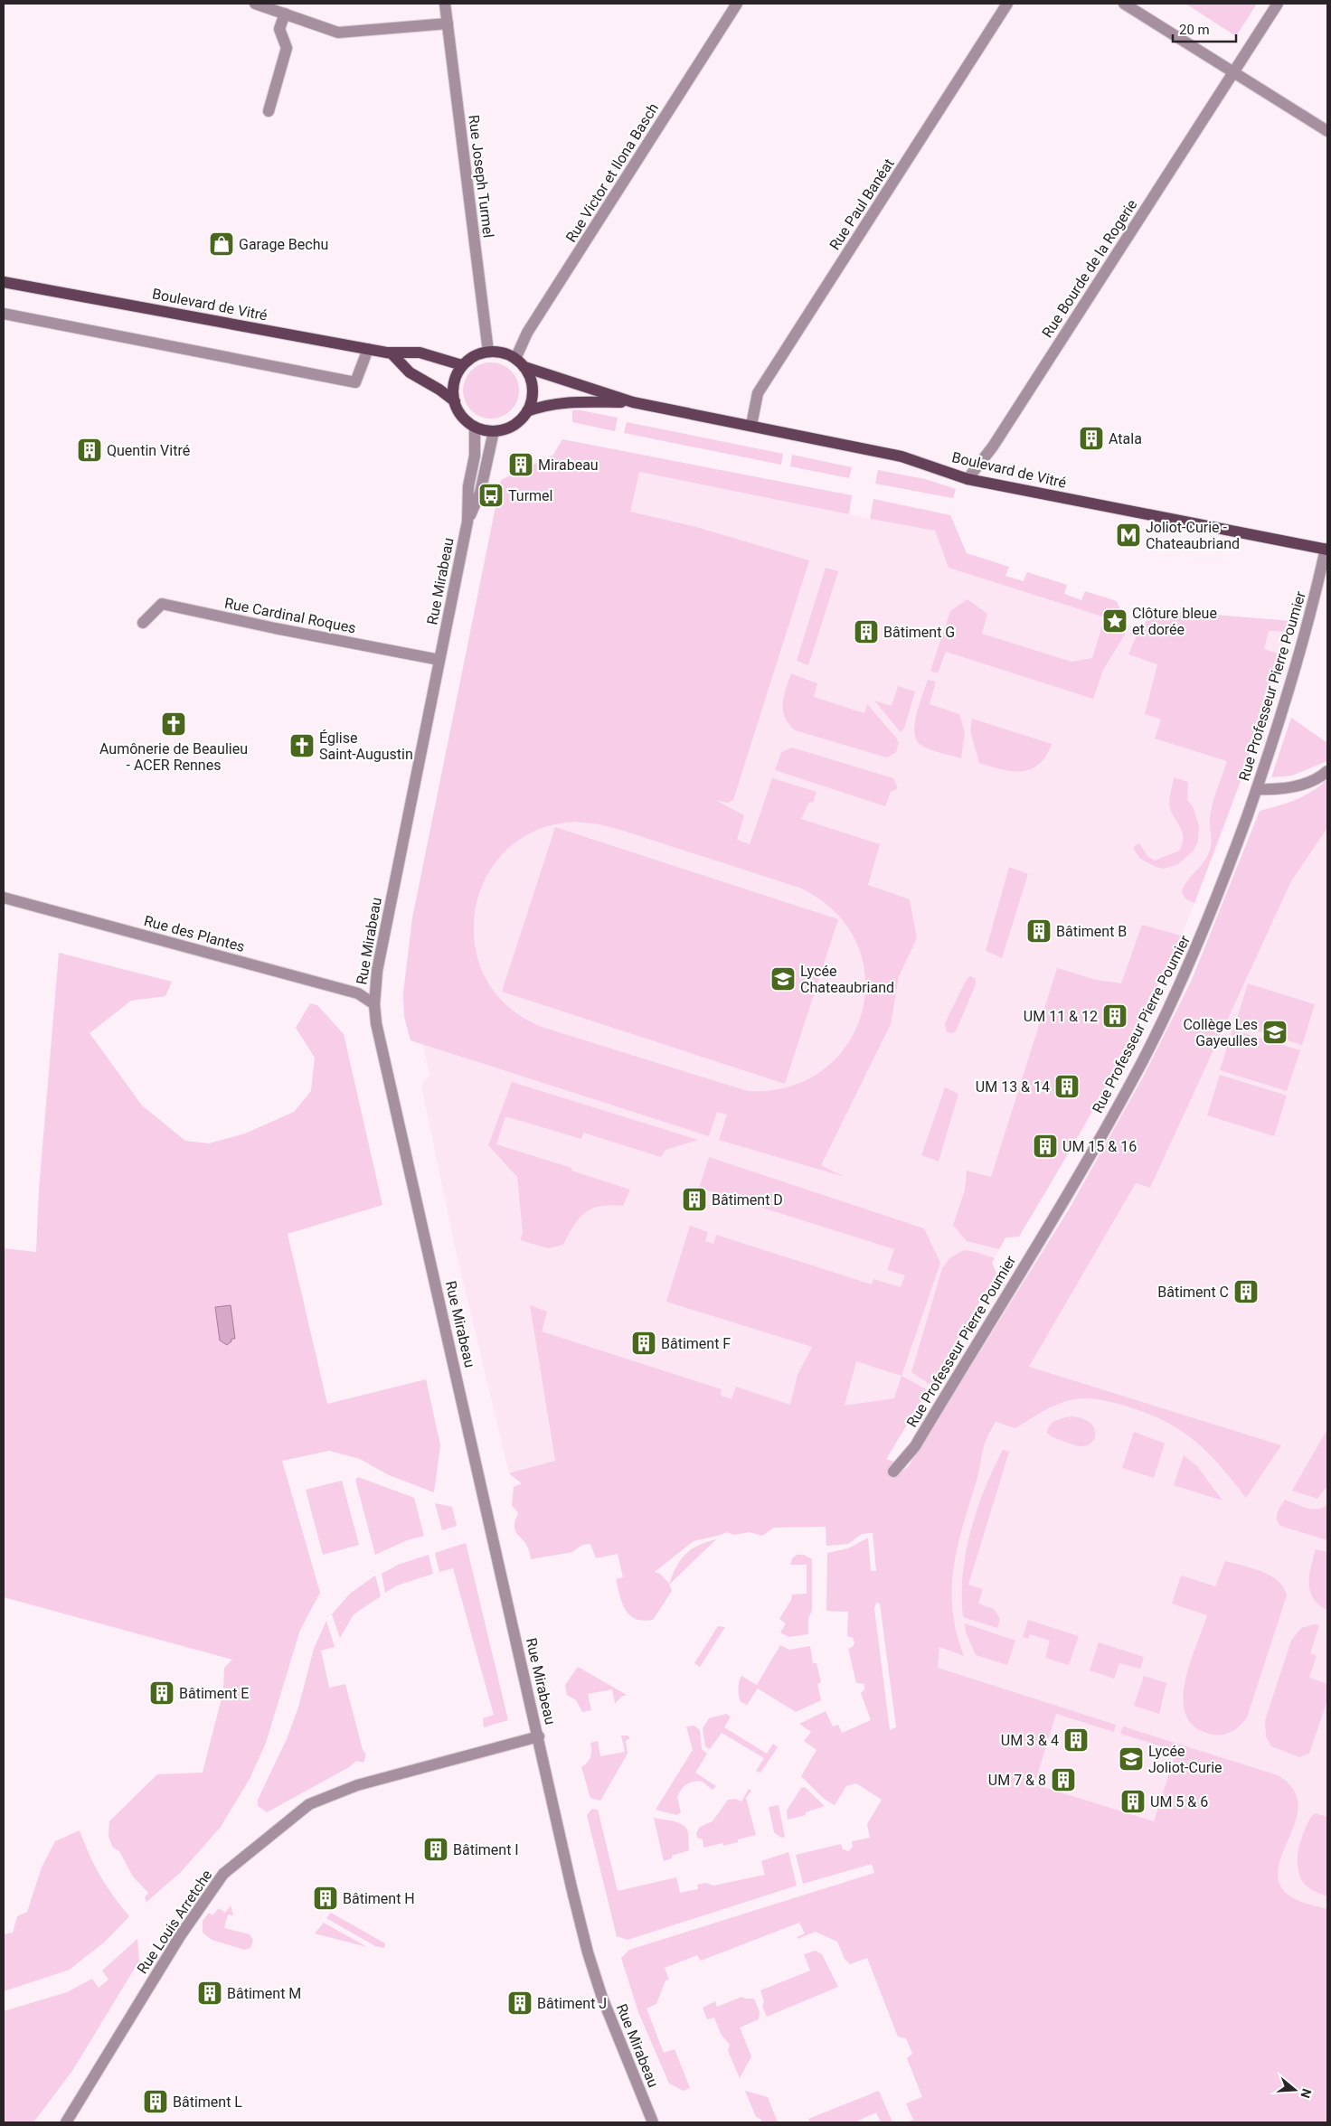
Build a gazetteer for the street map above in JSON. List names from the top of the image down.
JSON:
{
  "streets": {
    "main road": ["Boulevard de Vitré"],
    "street": [
      "Rue Victor et Ilona Basch",
      "Rue Joseph Turmel",
      "Rue Paul Banéat",
      "Rue Bourde de la Rogerie",
      "Rue Mirabeau",
      "Rue Cardinal Roques",
      "Rue Professeur Pierre Poumier",
      "Rue des Plantes",
      "Rue Louis Arretche"
    ]
  },
  "crossings": [
    ["Rue Victor et Ilona Basch", "Rue Joseph Turmel"],
    ["Rue Victor et Ilona Basch", "Boulevard de Vitré"],
    ["Rue Victor et Ilona Basch", "Rue Mirabeau"],
    ["Rue Joseph Turmel", "Boulevard de Vitré"],
    ["Rue Joseph Turmel", "Rue Mirabeau"],
    ["Rue Paul Banéat", "Boulevard de Vitré"],
    ["Rue Bourde de la Rogerie", "Boulevard de Vitré"],
    ["Boulevard de Vitré", "Rue Mirabeau"],
    ["Boulevard de Vitré", "Rue Professeur Pierre Poumier"],
    ["Rue Mirabeau", "Rue Cardinal Roques"],
    ["Rue Mirabeau", "Rue des Plantes"],
    ["Rue Mirabeau", "Rue Louis Arretche"]
  ],
  "places": {
    "shop": ["Garage Bechu"],
    "building": [
      "Atala",
      "Quentin Vitré",
      "Mirabeau",
      "Bâtiment G",
      "Bâtiment B",
      "UM 11 & 12",
      "UM 13 & 14",
      "UM 15 & 16",
      "Bâtiment D",
      "Bâtiment C",
      "Bâtiment F",
      "Bâtiment E",
      "UM 3 & 4",
      "UM 7 & 8",
      "UM 5 & 6",
      "Bâtiment I",
      "Bâtiment H",
      "Bâtiment M",
      "Bâtiment J",
      "Bâtiment L"
    ],
    "bus stop": ["Turmel"],
    "metro station": ["Joliot-Curie - Chateaubriand"],
    "place": ["Clôture bleue et dorée"],
    "church": ["Aumônerie de Beaulieu - ACER Rennes", "Église Saint-Augustin"],
    "school or university": ["Lycée Chateaubriand", "Collège Les Gayeulles", "Lycée Joliot-Curie"]
  },
  "scale_bar": "20 m",
  "north": "right"
}
